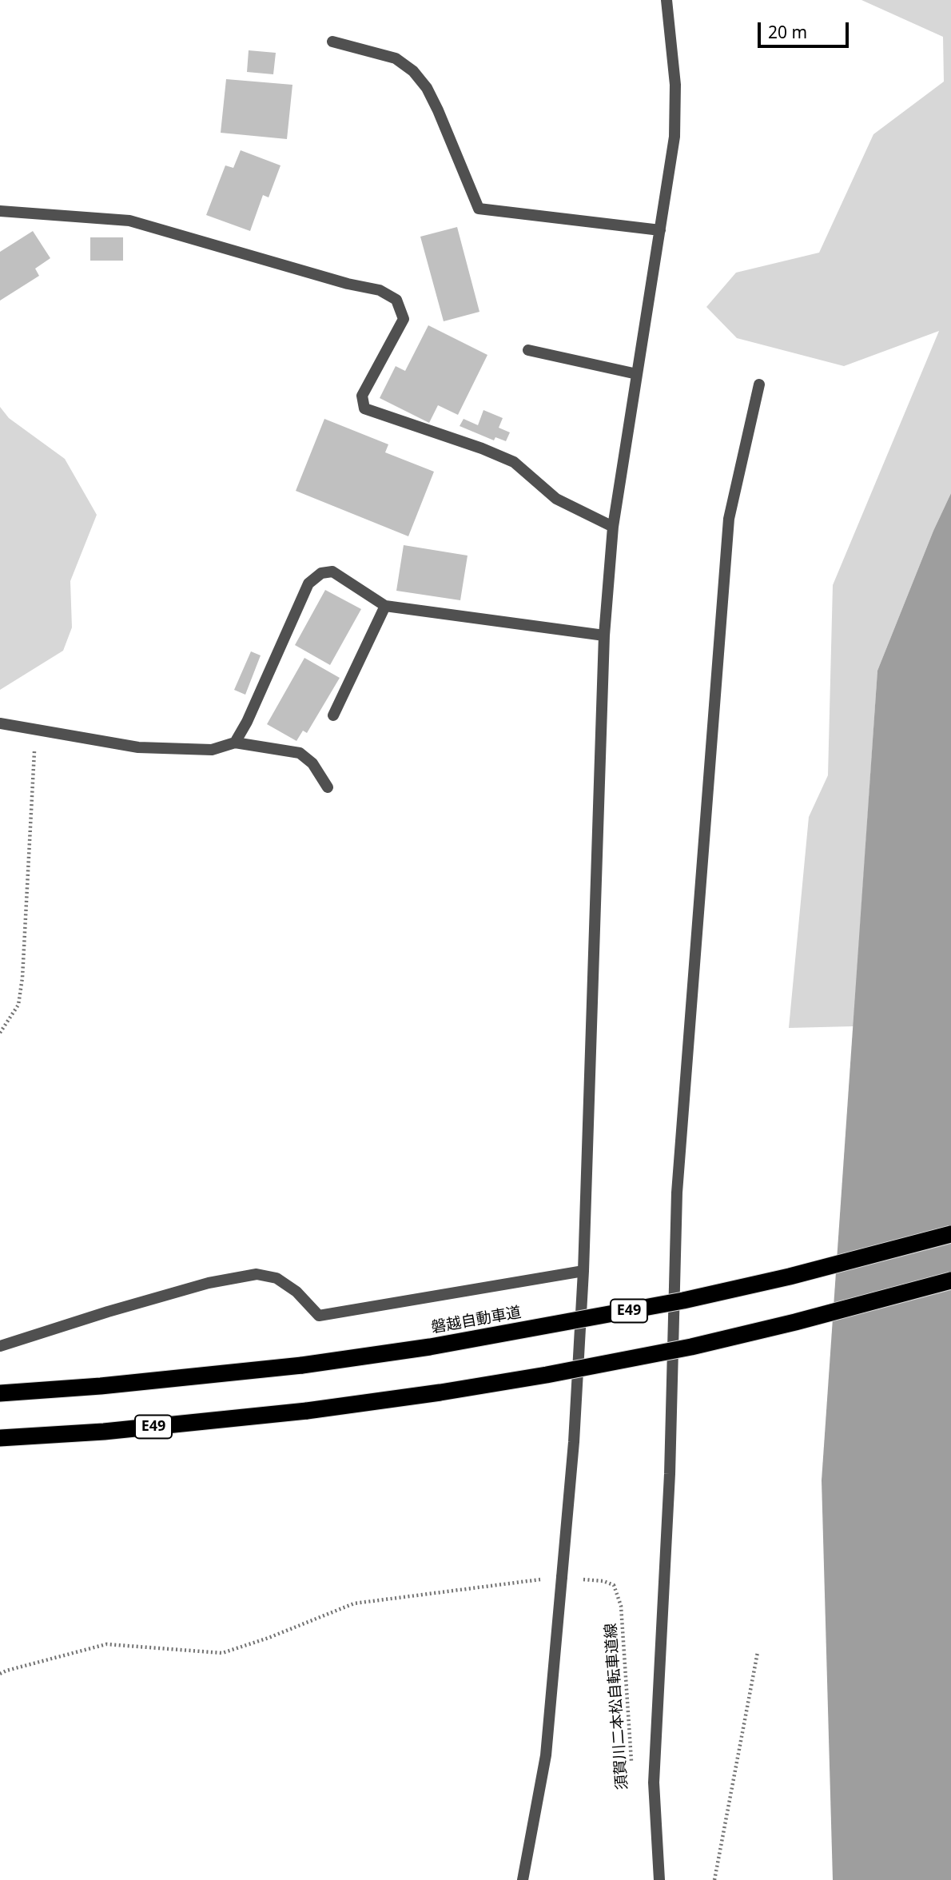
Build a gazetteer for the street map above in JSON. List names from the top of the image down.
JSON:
{
  "streets": {
    "highway": ["E49", "磐越自動車道"],
    "path": ["須賀川二本松自転車道線"]
  },
  "scale_bar": "20 m"
}
